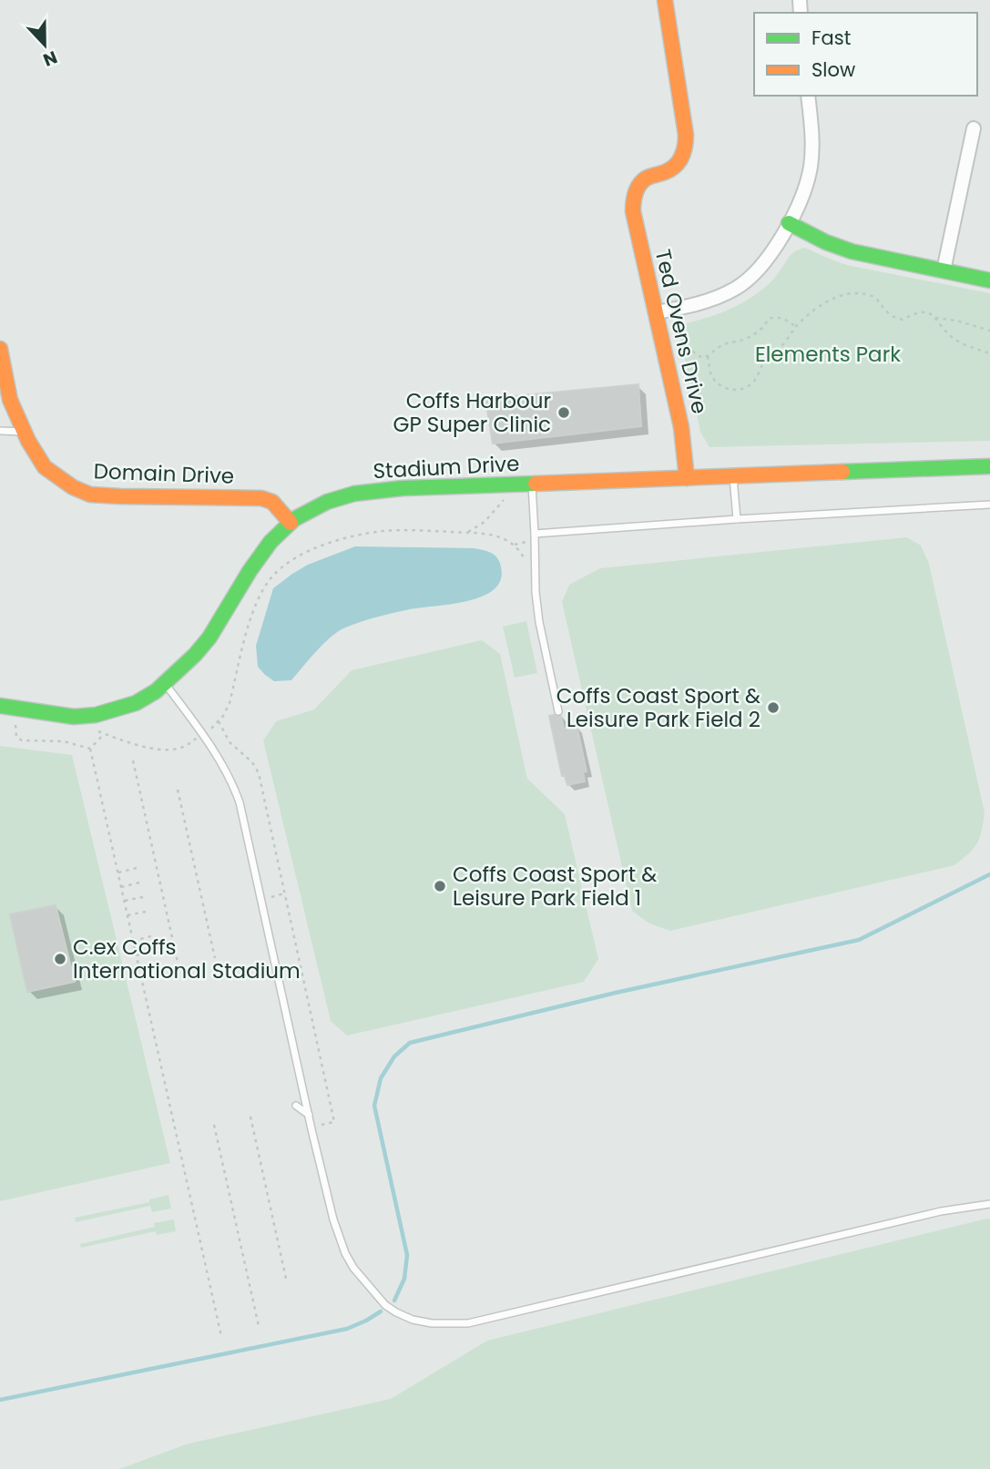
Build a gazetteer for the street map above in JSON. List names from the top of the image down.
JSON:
{
  "streets": {
    "street": ["Ted Ovens Drive", "Stadium Drive", "Domain Drive"]
  },
  "crossings": [
    ["Ted Ovens Drive", "Stadium Drive"],
    ["Stadium Drive", "Domain Drive"]
  ],
  "parks": ["Elements Park"],
  "places": [
    "Coffs Harbour GP Super Clinic",
    "Coffs Coast Sport & Leisure Park Field 2",
    "Coffs Coast Sport & Leisure Park Field 1",
    "C.ex Coffs International Stadium"
  ],
  "legend": ["Fast", "Slow"],
  "north": "bottom"
}
